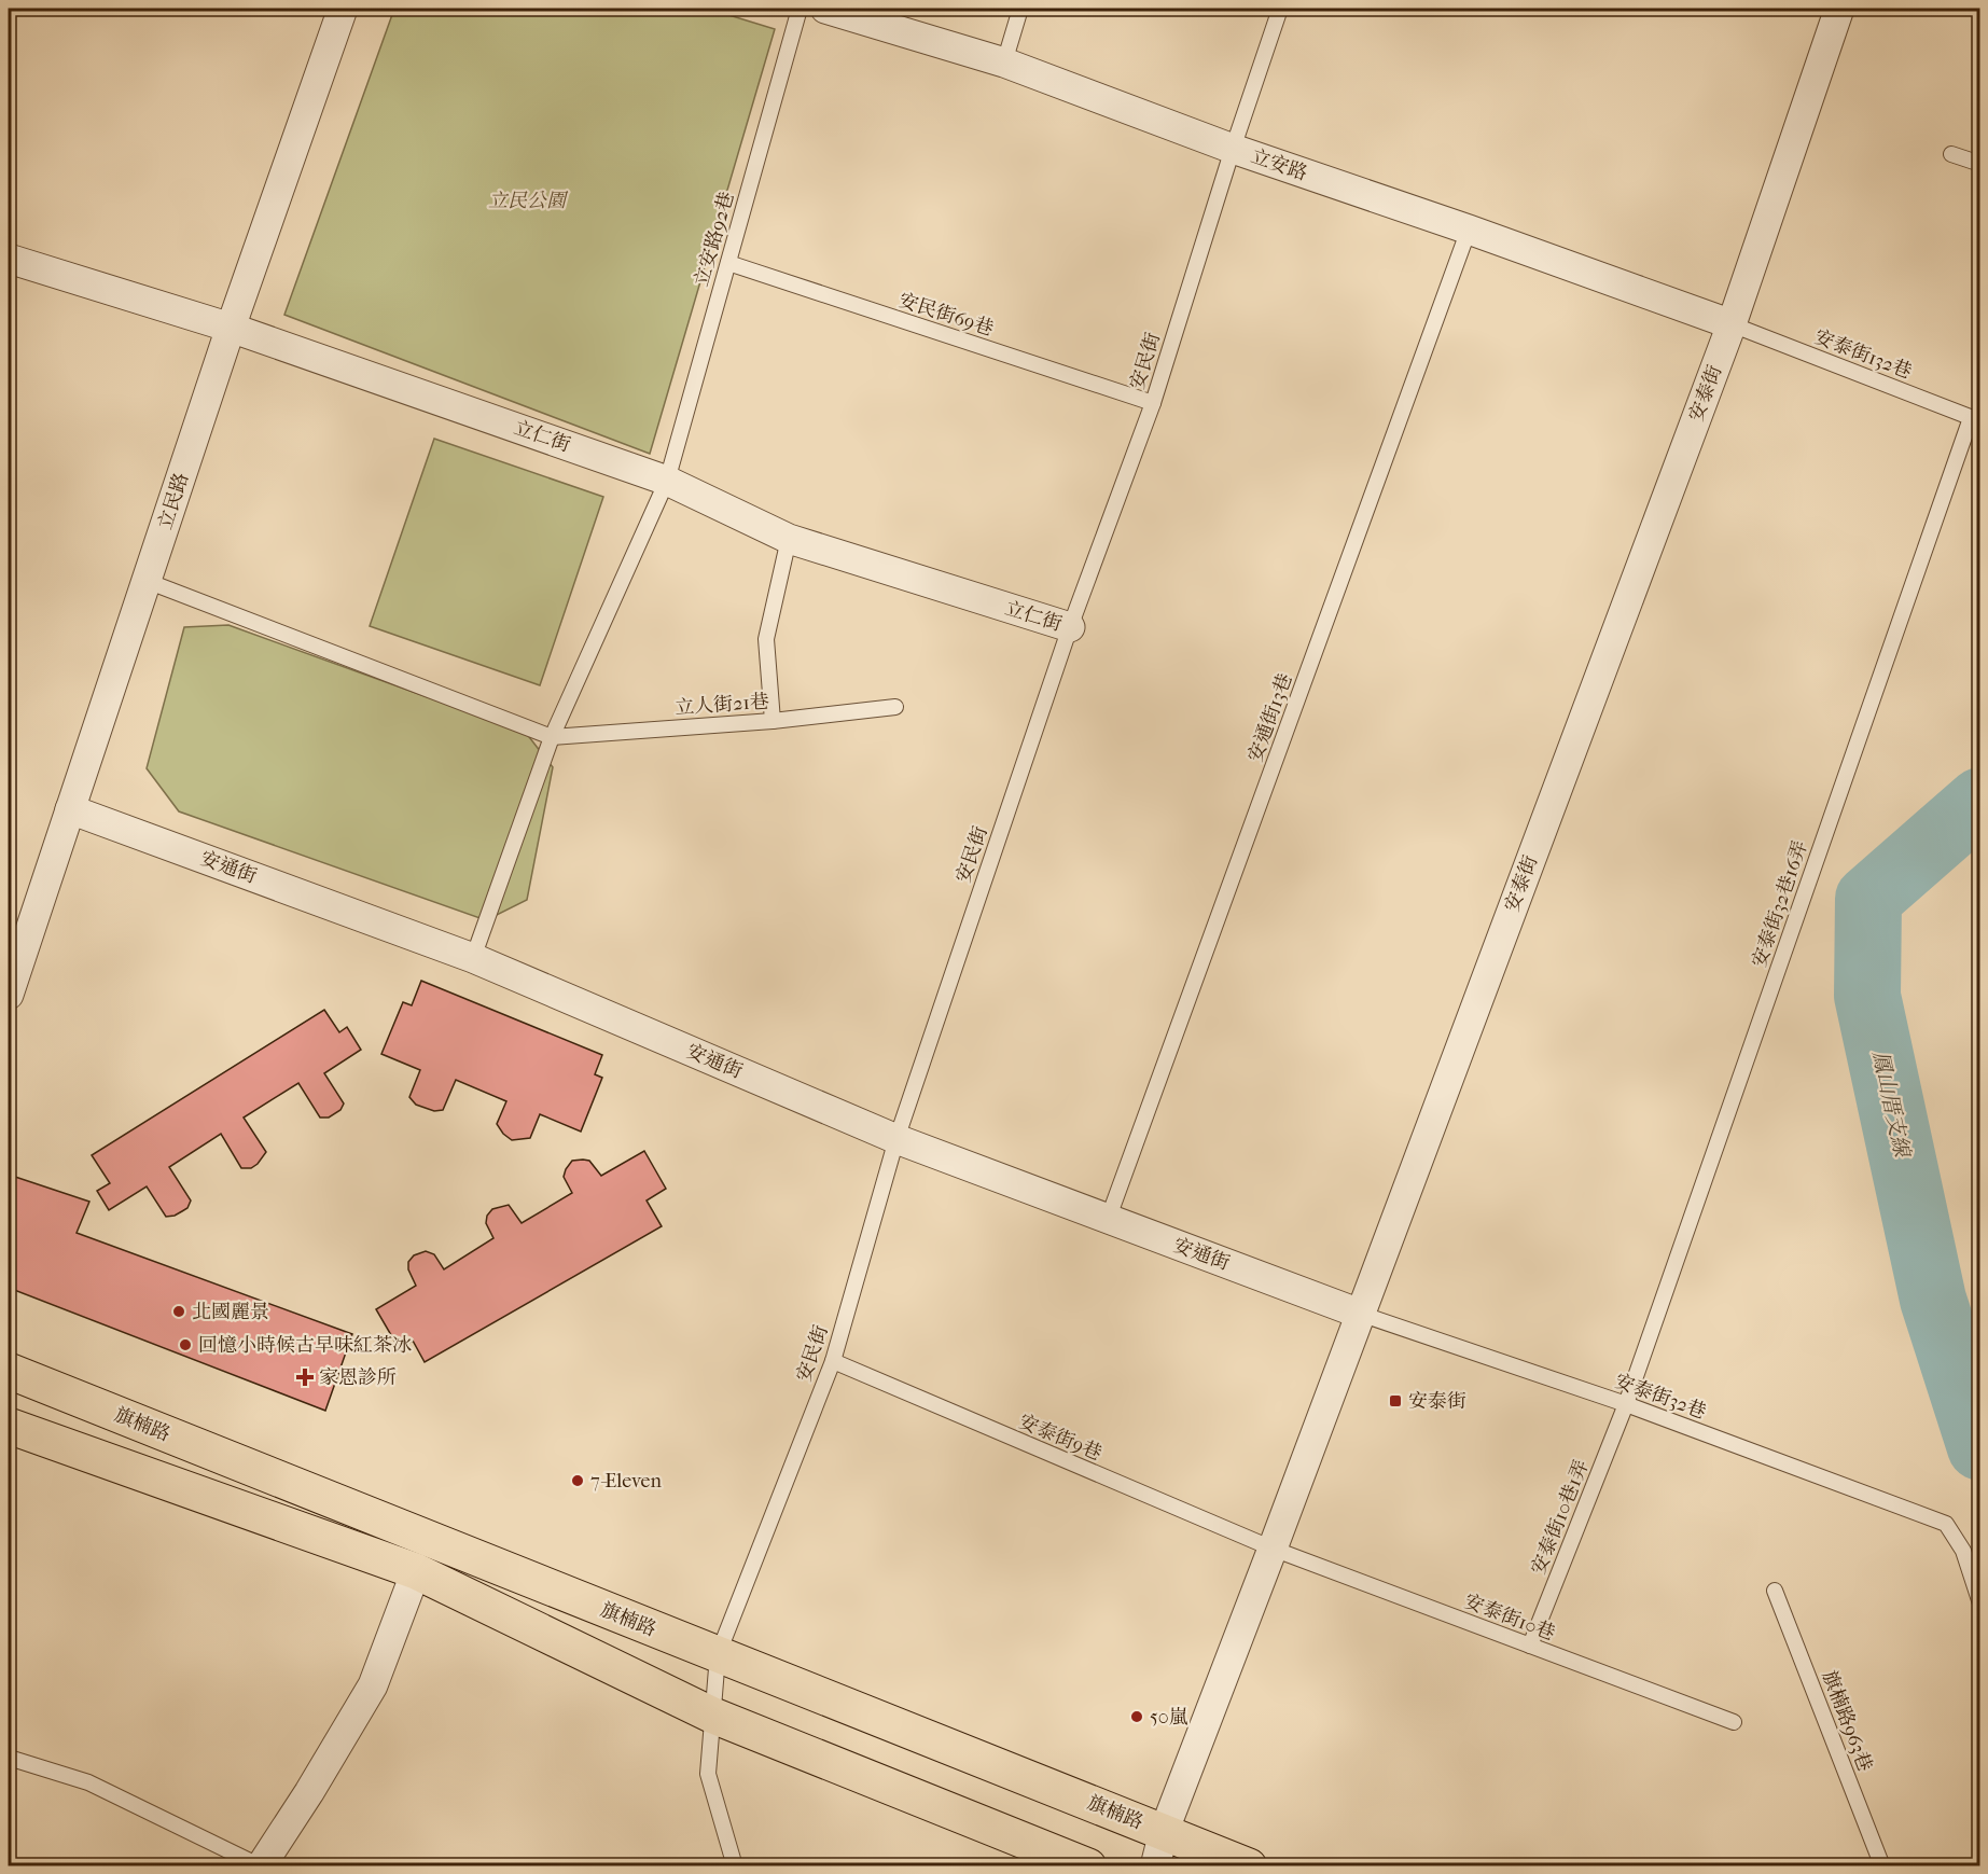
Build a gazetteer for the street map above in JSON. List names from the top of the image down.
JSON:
{
  "streets": {
    "main road": ["旗楠路"],
    "street": [
      "立安路",
      "安泰街",
      "立仁街",
      "立民路",
      "安通街"
    ],
    "lane": [
      "立安路92巷",
      "安民街69巷",
      "安泰街132巷",
      "安民街",
      "立人街21巷",
      "安通街13巷",
      "安泰街32巷16弄",
      "安泰街32巷",
      "安泰街9巷",
      "安泰街10巷1弄",
      "安泰街10巷",
      "旗楠路963巷"
    ]
  },
  "crossings": [
    ["立安路", "安泰街132巷"],
    ["立安路", "安民街"],
    ["立安路", "安泰街"],
    ["立安路", "安通街13巷"],
    ["立安路92巷", "安民街69巷"],
    ["立安路92巷", "立仁街"],
    ["立安路92巷", "立人街21巷"],
    ["立安路92巷", "安通街"],
    ["安民街69巷", "安民街"],
    ["安泰街132巷", "安泰街"],
    ["安泰街132巷", "安泰街32巷16弄"],
    ["安民街", "立仁街"],
    ["安民街", "安通街"],
    ["安民街", "旗楠路"],
    ["安民街", "安泰街9巷"],
    ["安泰街", "安通街"],
    ["安泰街", "安泰街32巷"],
    ["安泰街", "旗楠路"],
    ["安泰街", "安泰街9巷"],
    ["安泰街", "安泰街10巷"],
    ["立仁街", "立民路"],
    ["立民路", "安通街"],
    ["安通街13巷", "安通街"],
    ["安通街", "安泰街32巷"],
    ["安泰街32巷16弄", "安泰街32巷"],
    ["安泰街32巷16弄", "安泰街10巷1弄"],
    ["安泰街32巷", "安泰街10巷1弄"],
    ["安泰街9巷", "安泰街10巷"],
    ["安泰街10巷1弄", "安泰街10巷"]
  ],
  "water": ["鳳山厝支線"],
  "parks": ["立民公園"],
  "places": {
    "other": [
      "北國麗景",
      "回憶小時候古早味紅茶冰",
      "7-Eleven",
      "50嵐"
    ],
    "health": ["家恩診所"],
    "transit": ["安泰街"]
  }
}
